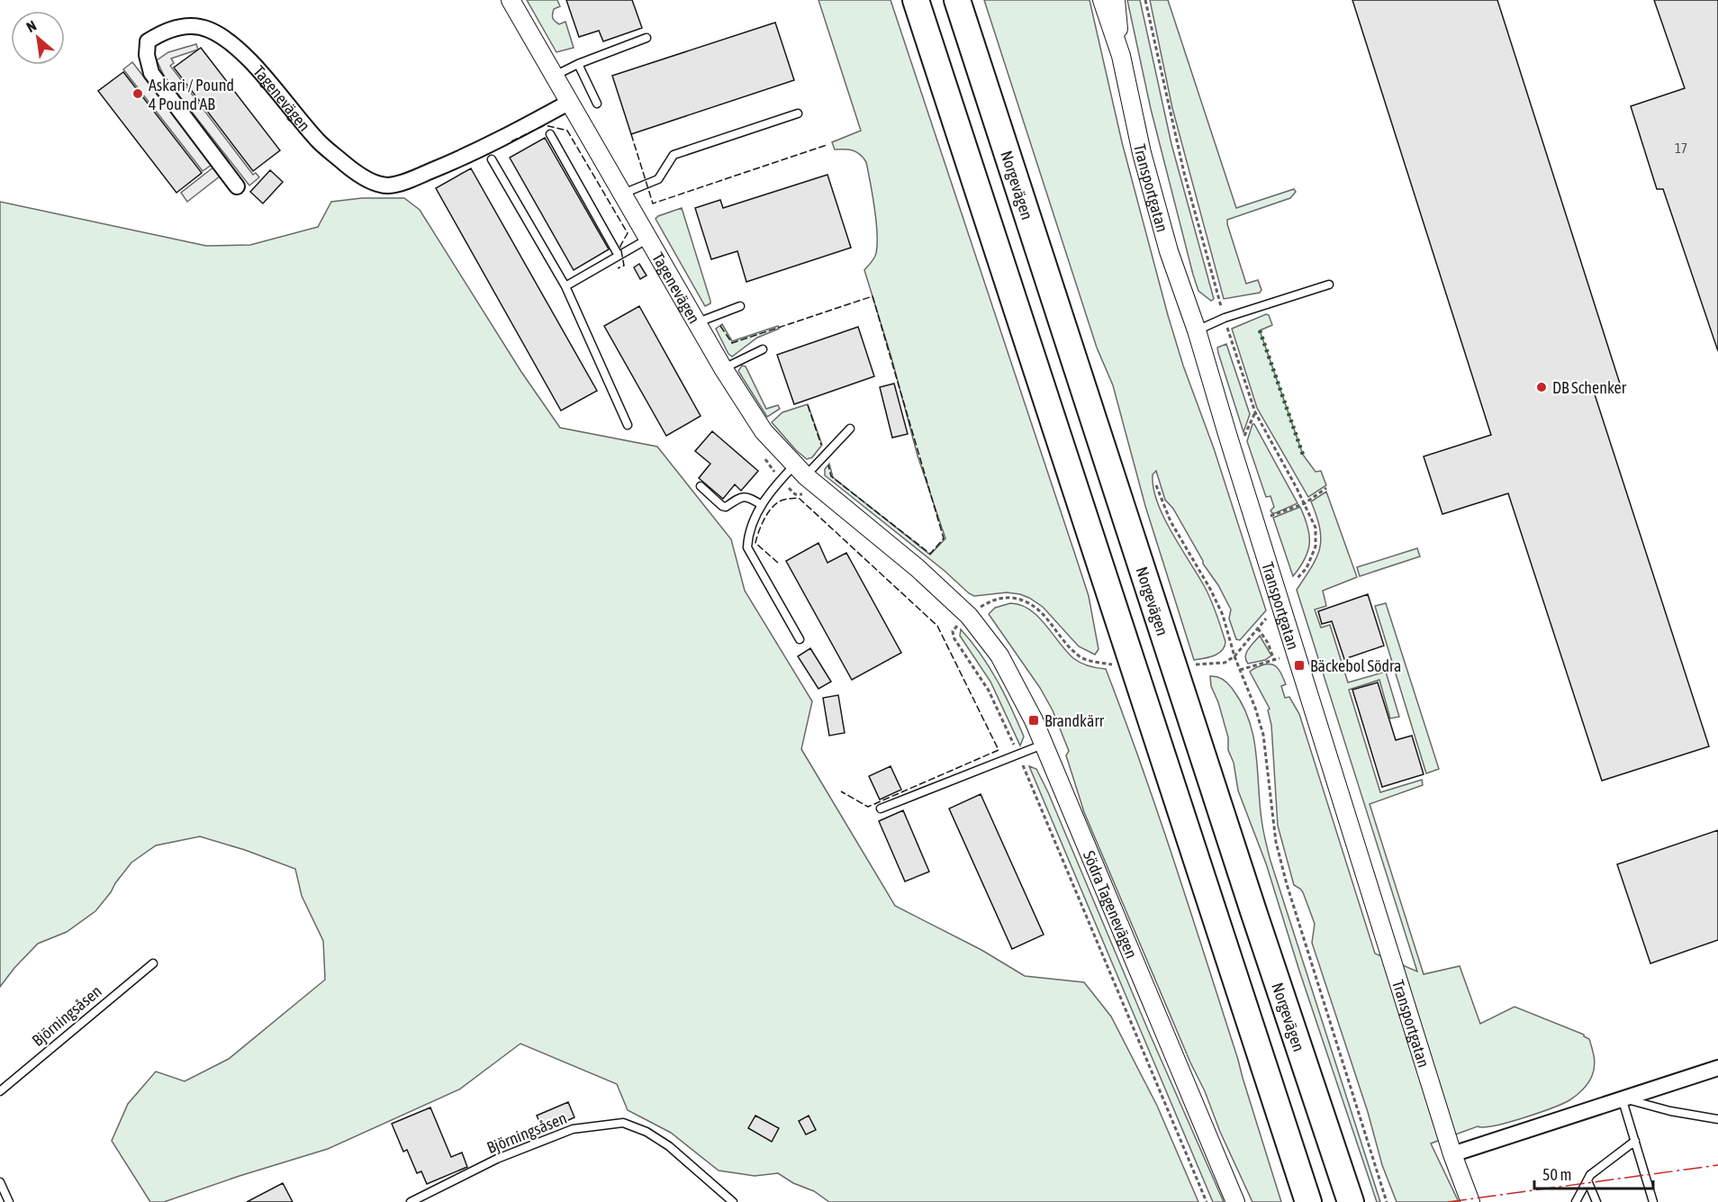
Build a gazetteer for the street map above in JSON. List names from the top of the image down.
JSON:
{
  "streets": {
    "highway": ["Norgevägen"],
    "street": ["Tagenevägen", "Transportgatan", "Södra Tagenevägen"],
    "lane": ["Björningsåsen"]
  },
  "crossings": [
    ["Tagenevägen", "Södra Tagenevägen"]
  ],
  "places": {
    "other": ["Askari / Pound 4 Pound AB", "DB Schenker"],
    "transit": ["Bäckebol Södra", "Brandkärr"]
  },
  "house_numbers": ["17"],
  "scale_bar": "50 m",
  "north": "top left"
}
